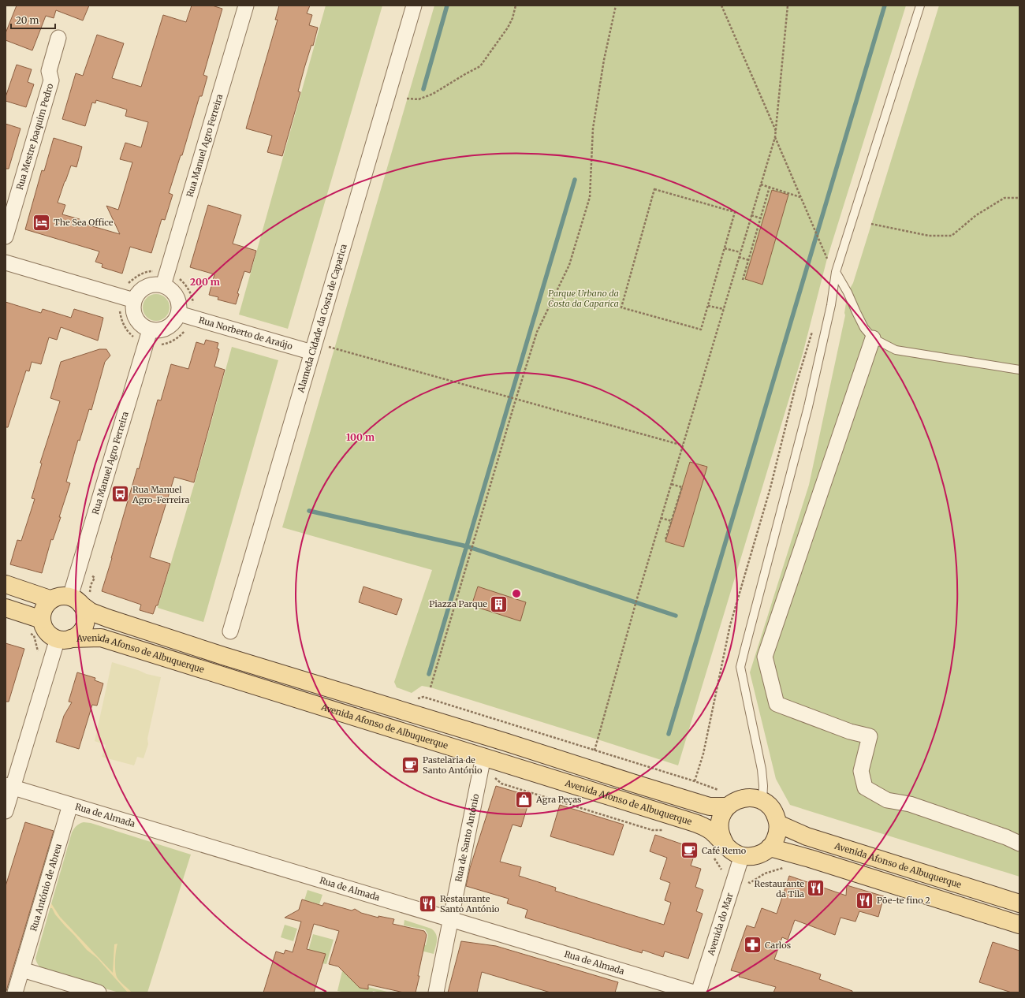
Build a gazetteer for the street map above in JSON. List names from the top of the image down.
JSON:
{
  "streets": {
    "main road": ["Avenida Afonso de Albuquerque"],
    "street": [
      "Rua Mestre Joaquim Pedro",
      "Rua Manuel Agro Ferreira",
      "Alameda Cidade da Costa de Caparica",
      "Rua Norberto de Araújo",
      "Rua de Almada",
      "Rua de Santo António",
      "Rua António de Abreu",
      "Avenida do Mar"
    ]
  },
  "crossings": [
    ["Rua Manuel Agro Ferreira", "Avenida Afonso de Albuquerque"],
    ["Alameda Cidade da Costa de Caparica", "Rua Norberto de Araújo"],
    ["Avenida Afonso de Albuquerque", "Rua de Santo António"],
    ["Avenida Afonso de Albuquerque", "Avenida do Mar"],
    ["Rua de Almada", "Rua de Santo António"],
    ["Rua de Almada", "Rua António de Abreu"]
  ],
  "parks": ["Parque Urbano da Costa da Caparica"],
  "places": {
    "hotel": ["The Sea Office"],
    "bus stop": ["Rua Manuel Agro-Ferreira"],
    "building": ["Piazza Parque"],
    "cafe": ["Pastelaria de Santo António", "Café Remo"],
    "shop": ["Agra Peças"],
    "restaurant": ["Restaurante da Tila", "Põe-te fino 2", "Restaurante Santo António"],
    "pharmacy": ["Carlos"]
  },
  "scale_bar": "20 m",
  "rings": ["200 m", "100 m"]
}
